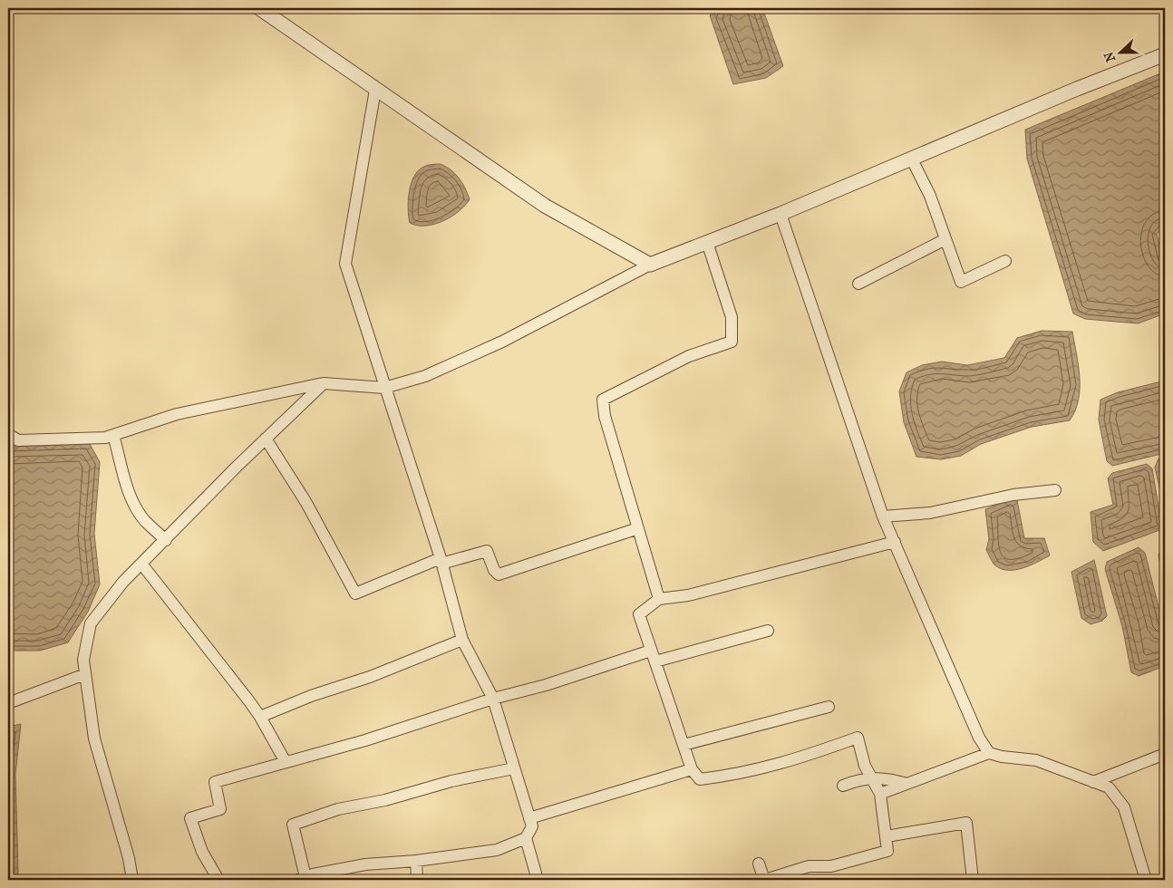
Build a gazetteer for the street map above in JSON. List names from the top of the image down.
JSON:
{
  "north": "left"
}
